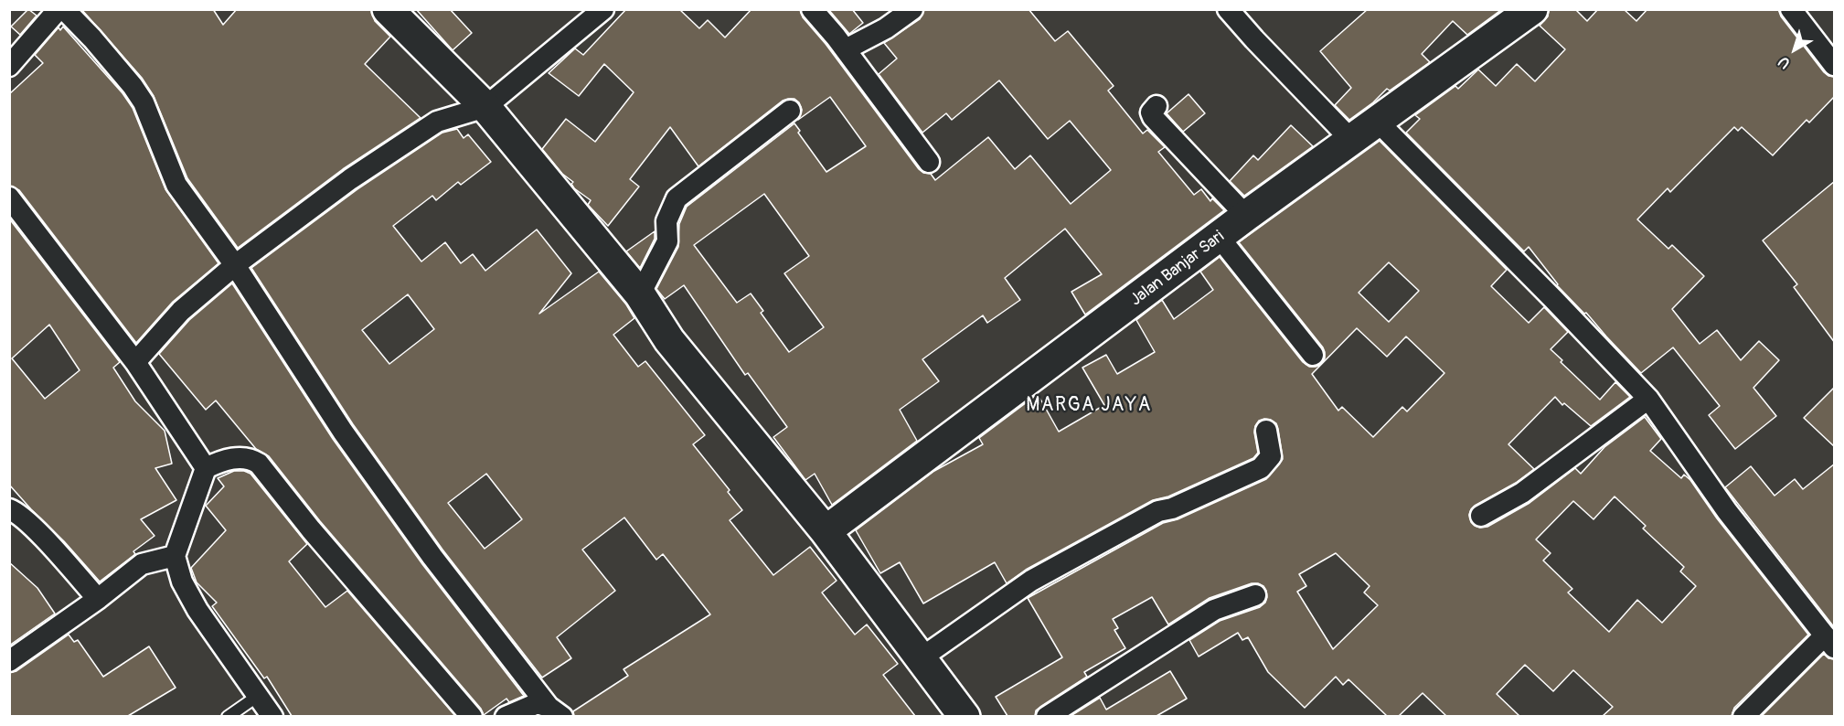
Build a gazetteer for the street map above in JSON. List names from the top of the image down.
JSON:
{
  "streets": {
    "street": ["Jalan Banjar Sari"]
  },
  "districts": ["MARGA JAYA"],
  "north": "bottom left"
}
